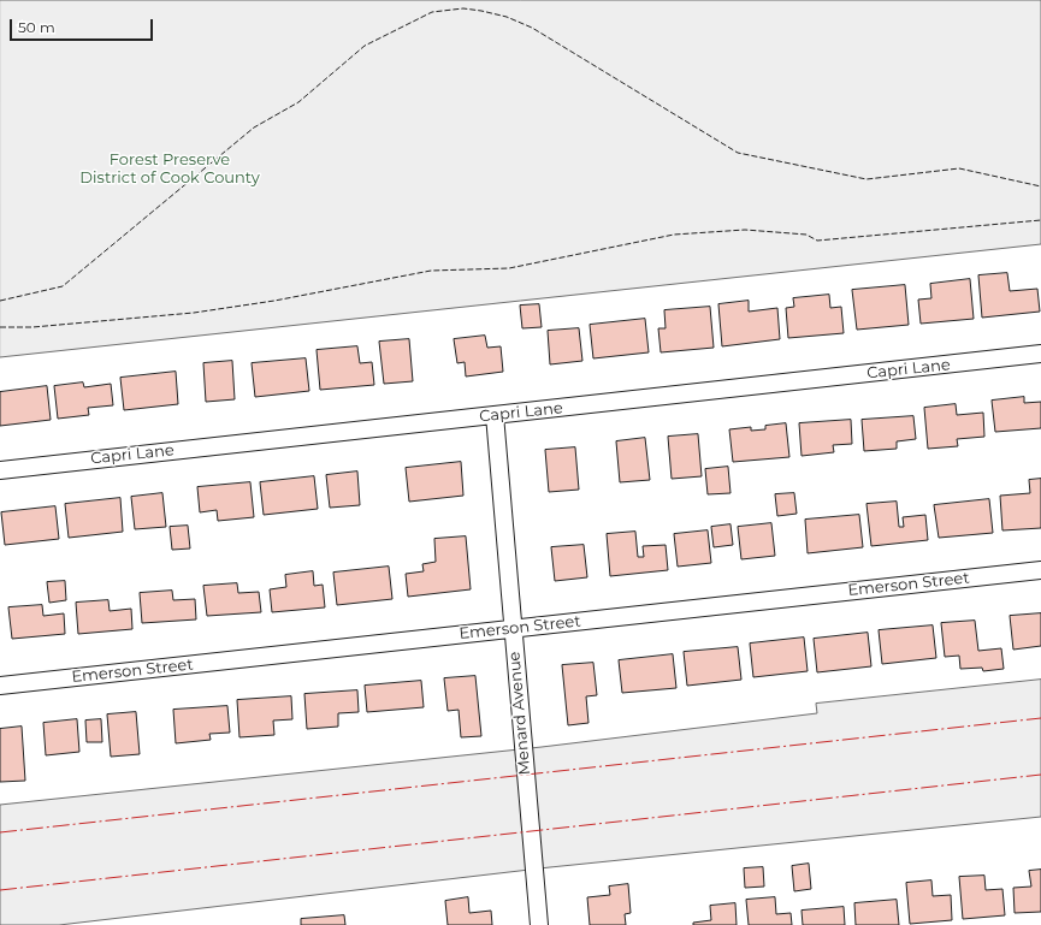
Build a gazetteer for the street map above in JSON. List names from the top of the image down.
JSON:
{
  "streets": {
    "street": ["Capri Lane", "Emerson Street", "Menard Avenue"]
  },
  "crossings": [
    ["Capri Lane", "Menard Avenue"],
    ["Emerson Street", "Menard Avenue"]
  ],
  "parks": ["Forest Preserve District of Cook County"],
  "scale_bar": "50 m"
}
